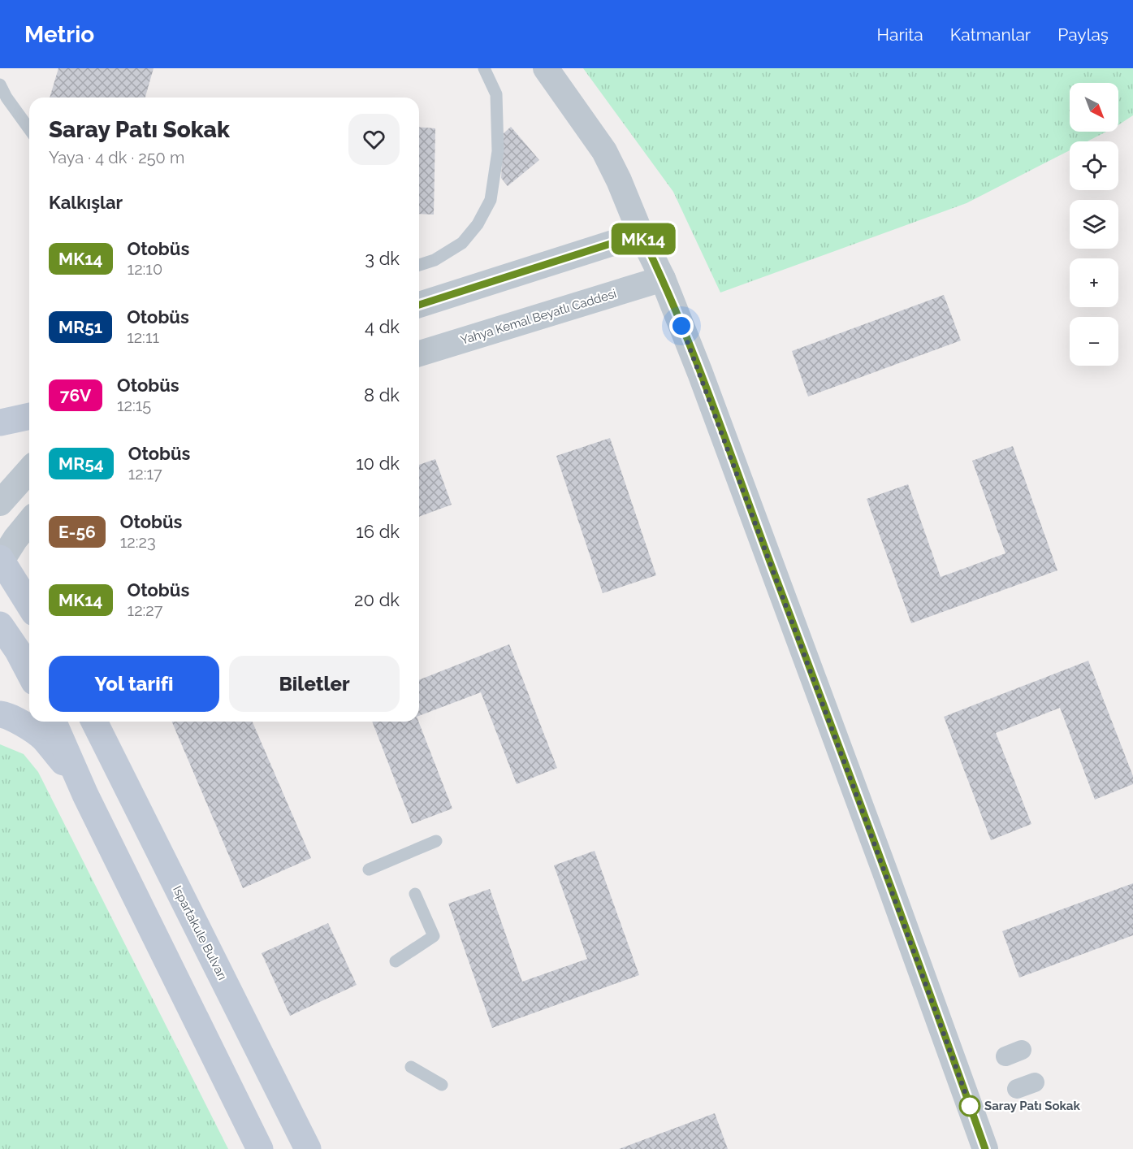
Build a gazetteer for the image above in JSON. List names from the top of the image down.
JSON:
{
  "streets": {
    "main road": ["Ispartakule Bulvarı"],
    "street": ["Yahya Kemal Beyatlı Caddesi"]
  },
  "places": ["Saray Patı Sokak"],
  "lines": ["bus line MK14"],
  "north": "bottom right",
  "page": {
    "header": "Metrio",
    "nav": ["Harita", "Katmanlar", "Paylaş"],
    "on_map": "MK14",
    "map_buttons": ["+", "−"],
    "heading": [
      ["Saray Patı Sokak", "Yaya · 4 dk · 250 m"],
      "Kalkışlar"
    ],
    "list": [
      {
        "mark": "MK14",
        "name": "Otobüs",
        "note": "12:10",
        "value": "3 dk"
      },
      {
        "mark": "MR51",
        "name": "Otobüs",
        "note": "12:11",
        "value": "4 dk"
      },
      {
        "mark": "76V",
        "name": "Otobüs",
        "note": "12:15",
        "value": "8 dk"
      },
      {
        "mark": "MR54",
        "name": "Otobüs",
        "note": "12:17",
        "value": "10 dk"
      },
      {
        "mark": "E-56",
        "name": "Otobüs",
        "note": "12:23",
        "value": "16 dk"
      },
      {
        "mark": "MK14",
        "name": "Otobüs",
        "note": "12:27",
        "value": "20 dk"
      }
    ],
    "buttons": ["Yol tarifi", "Biletler"]
  }
}
